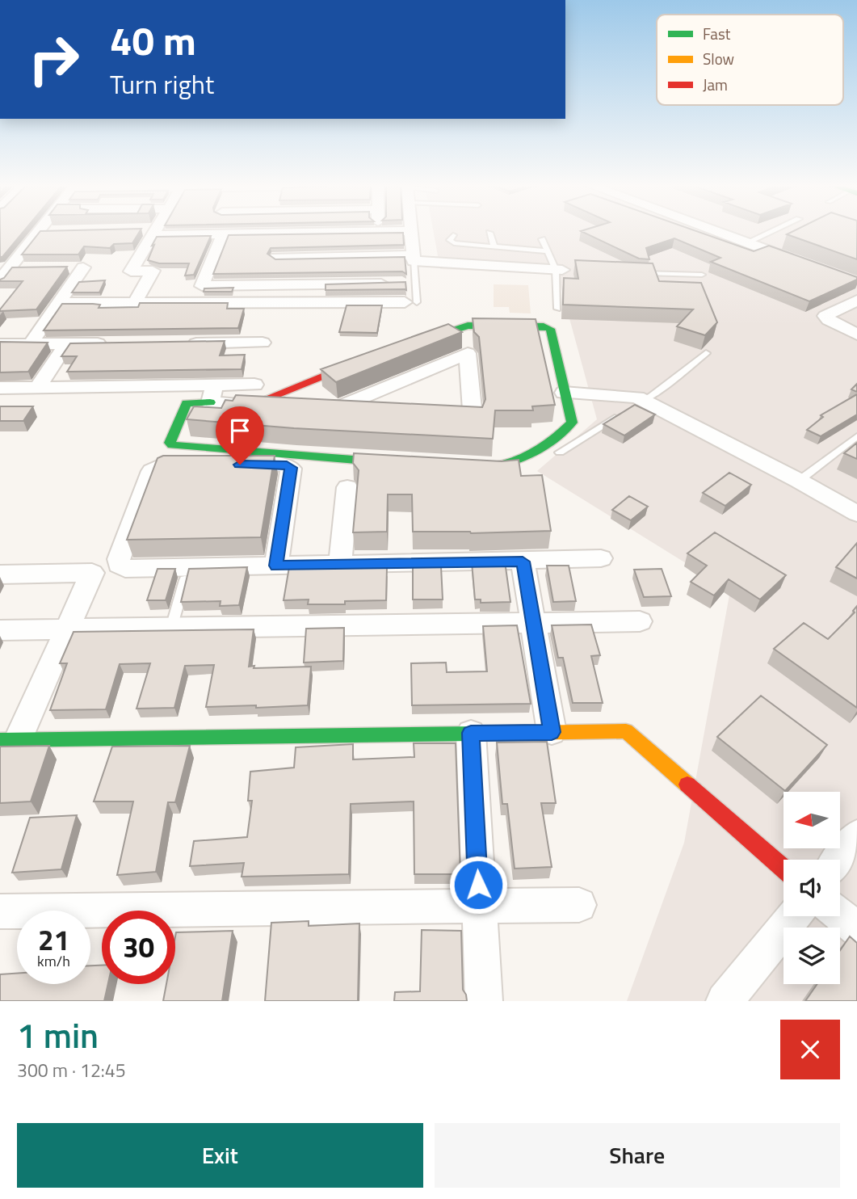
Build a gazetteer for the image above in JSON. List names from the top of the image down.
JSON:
{
  "legend": ["Fast", "Slow", "Jam"],
  "north": "left",
  "page": {
    "turn": ["40 m", "Turn right"],
    "speed": "21 km/h",
    "limit": "30",
    "heading": ["1 min", "300 m · 12:45"],
    "buttons": ["Exit", "Share"]
  }
}
